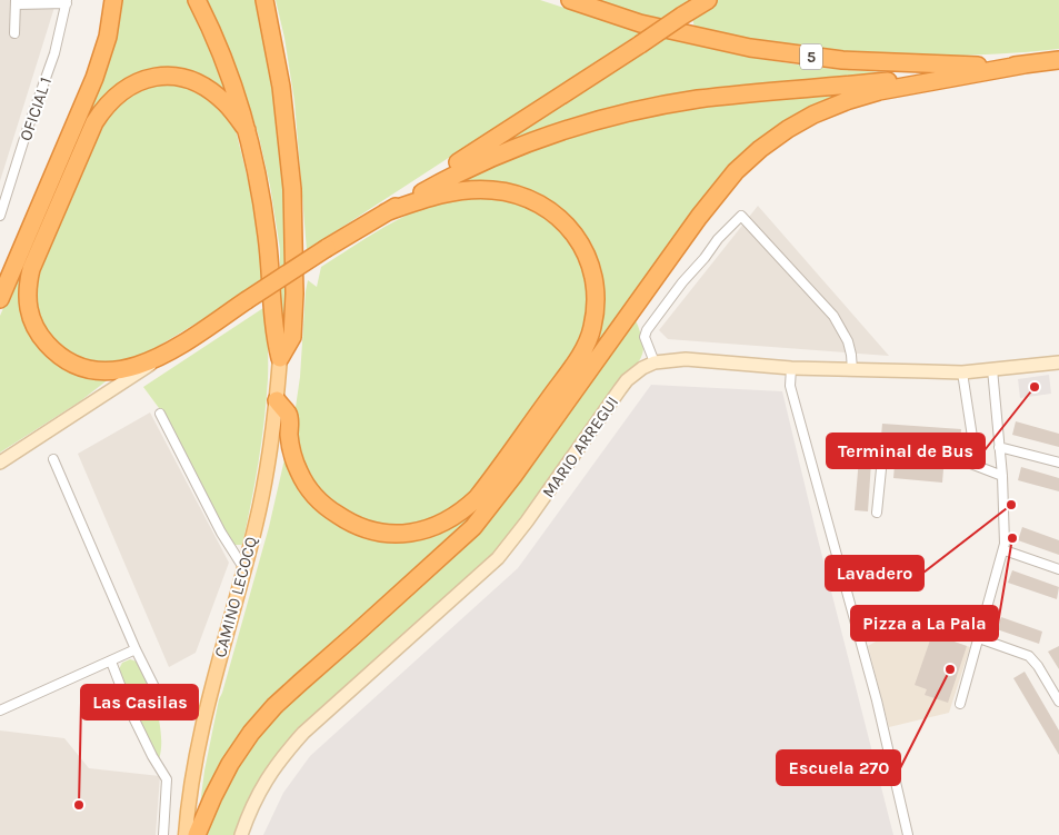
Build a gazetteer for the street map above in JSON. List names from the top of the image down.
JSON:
{
  "streets": {
    "highway": ["5"],
    "main road": ["CAMINO LECOCQ"],
    "street": ["OFICIAL 1", "MARIO ARREGUI"]
  },
  "places": [
    "Terminal de Bus",
    "Lavadero",
    "Pizza a La Pala",
    "Escuela 270",
    "Las Casilas"
  ]
}
